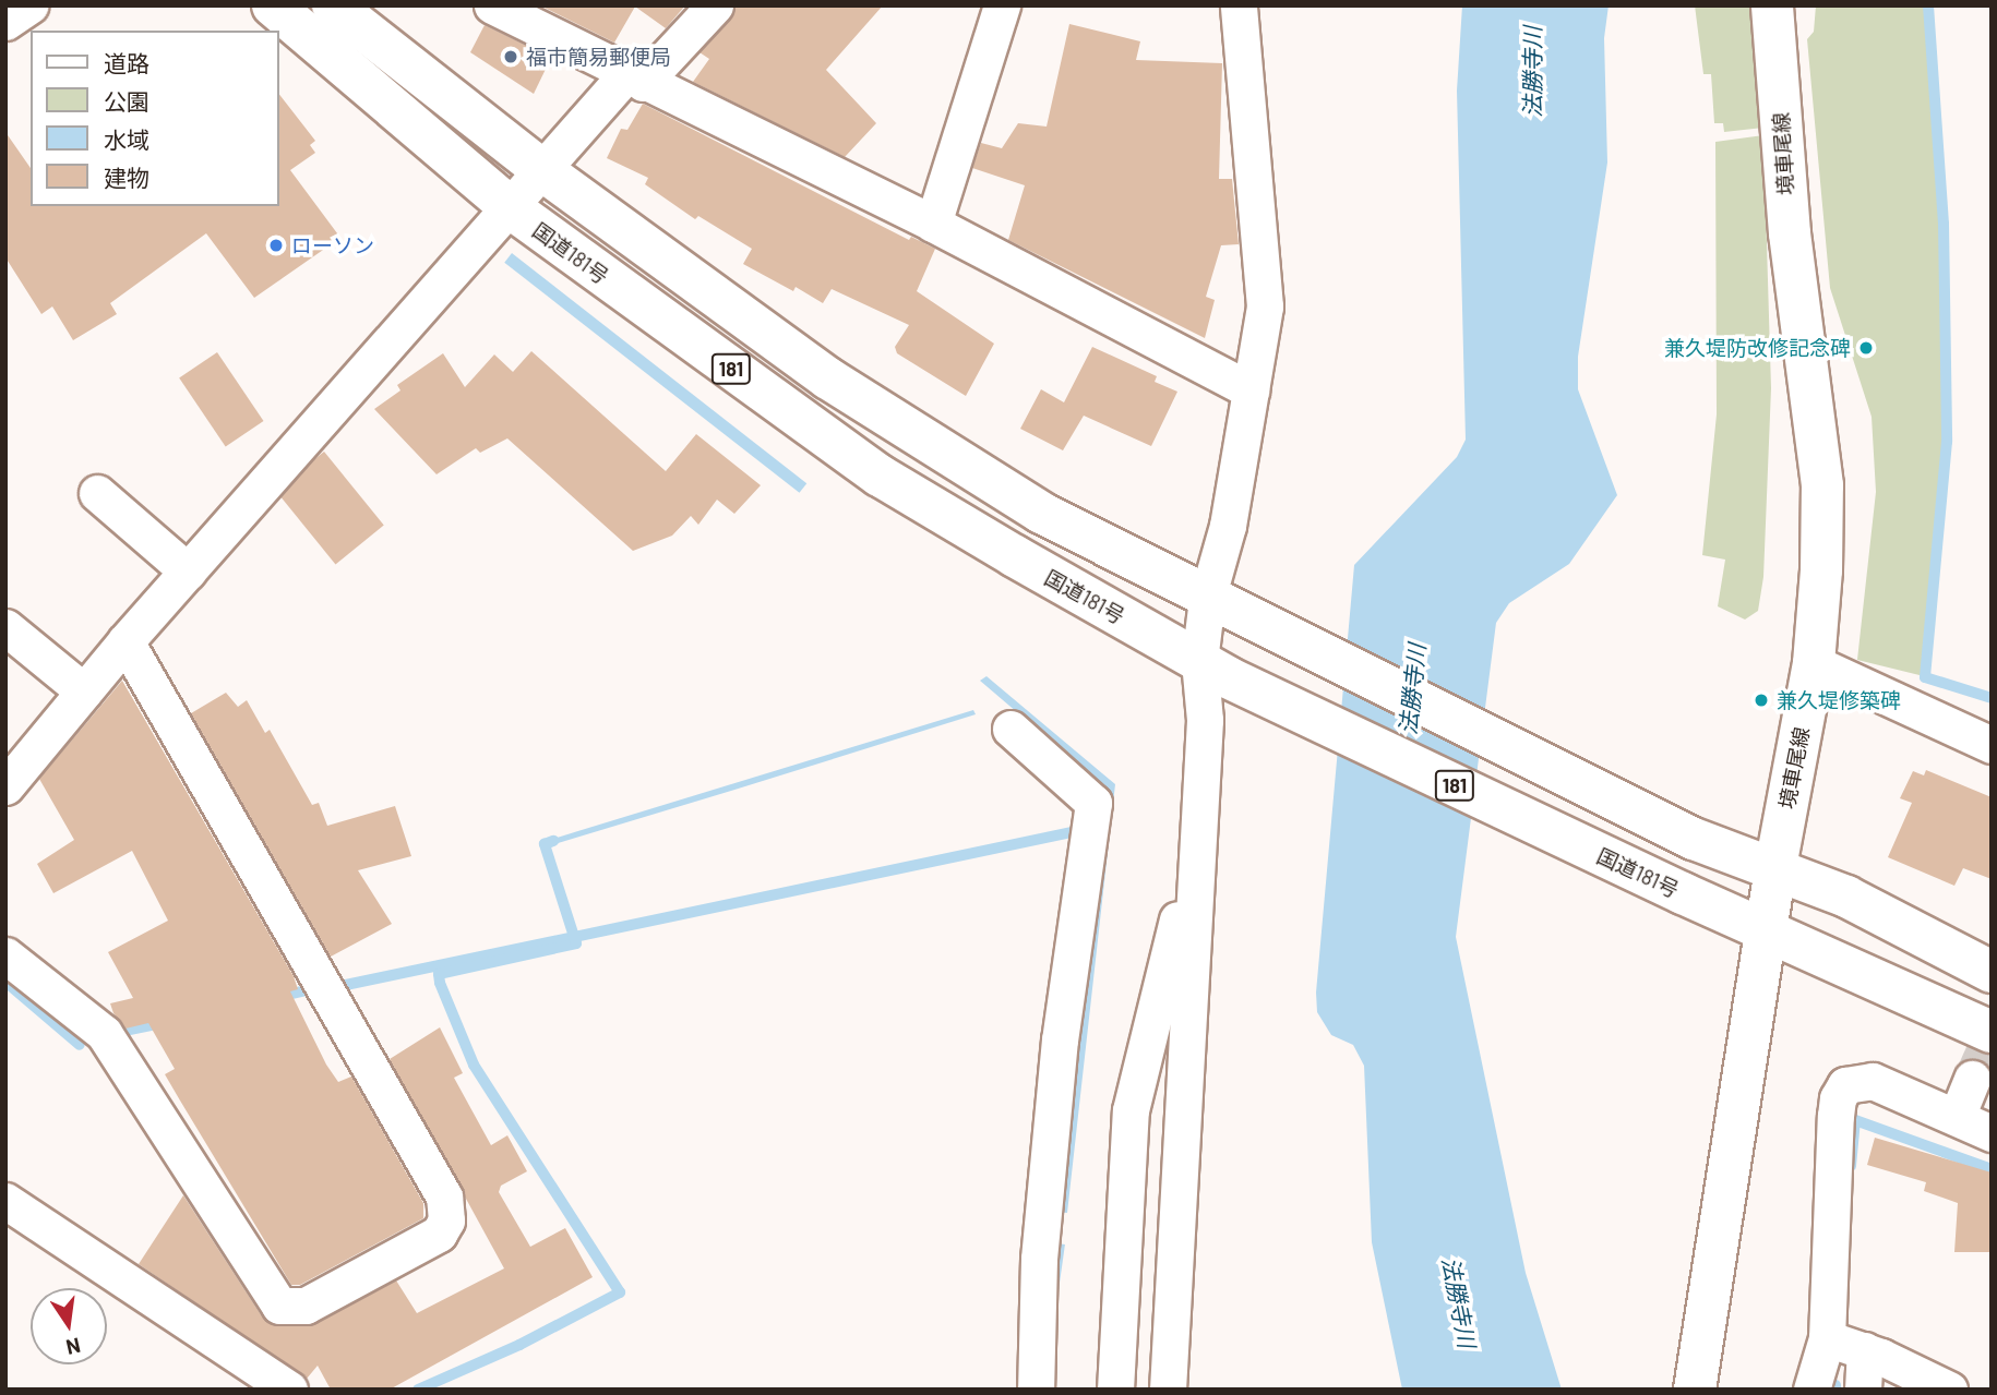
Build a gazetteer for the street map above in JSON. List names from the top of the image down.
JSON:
{
  "streets": {
    "main road": ["境車尾線", "国道181号", "181"]
  },
  "crossings": [
    ["境車尾線", "国道181号"],
    ["境車尾線", "181"]
  ],
  "water": ["法勝寺川"],
  "places": [
    "福市簡易郵便局",
    "ローソン",
    "兼久堤防改修記念碑",
    "兼久堤修築碑"
  ],
  "legend": [
    "道路",
    "公園",
    "水域",
    "建物"
  ],
  "north": "bottom"
}
